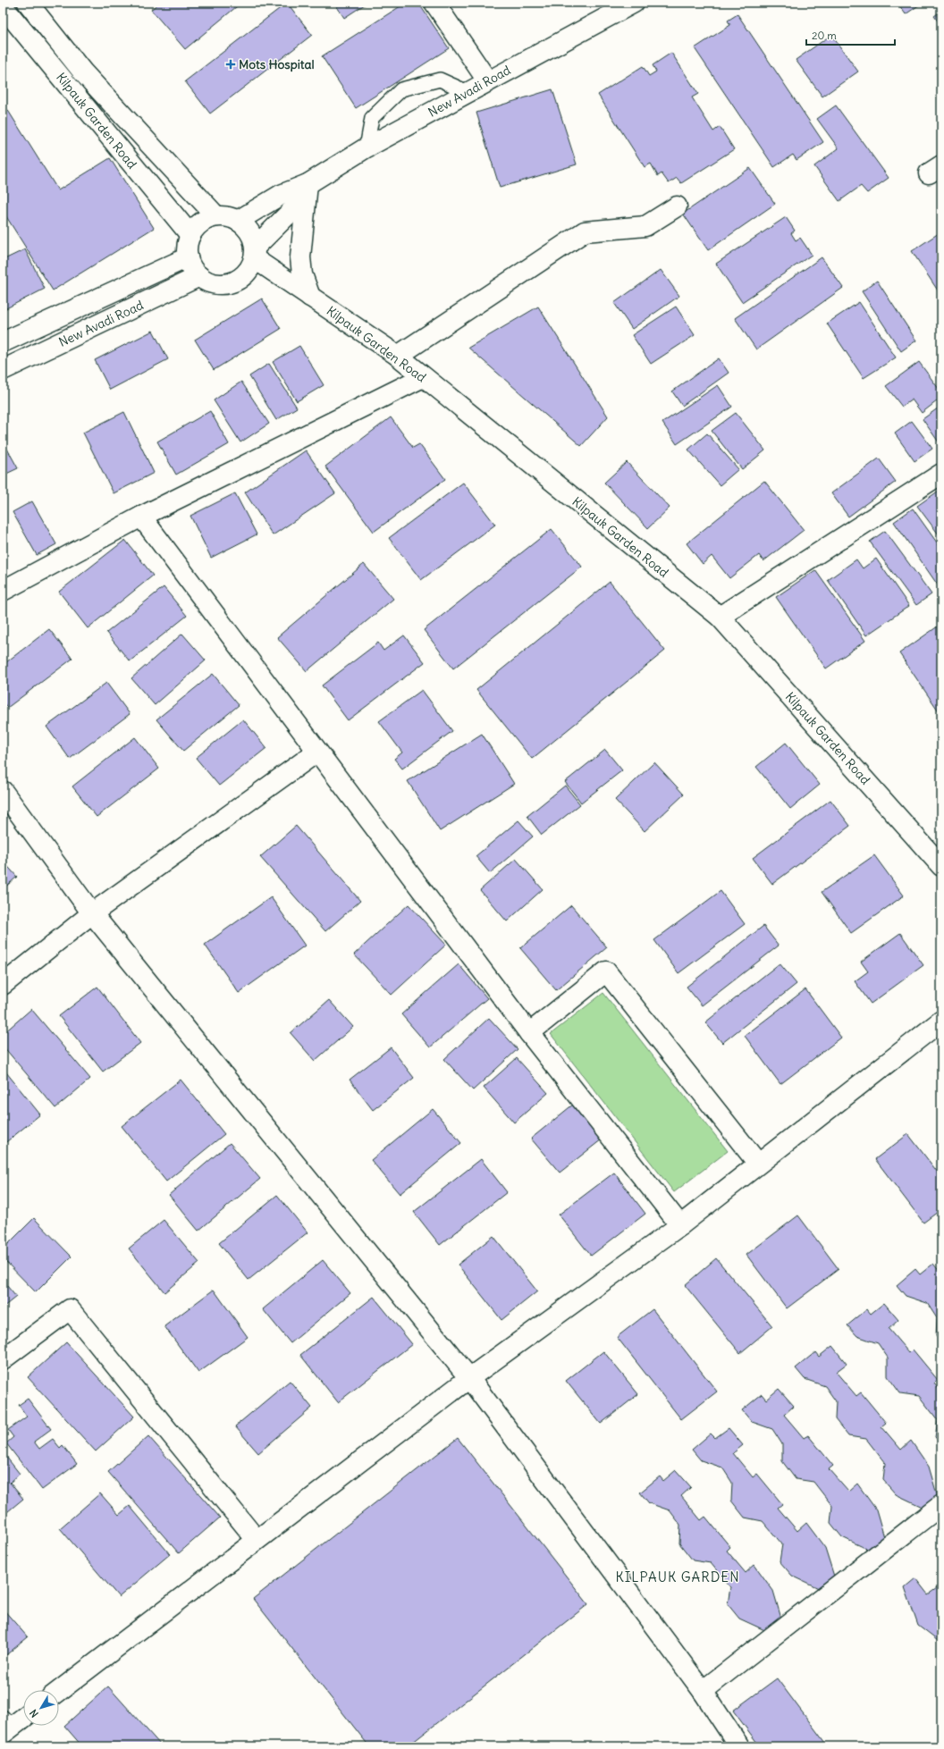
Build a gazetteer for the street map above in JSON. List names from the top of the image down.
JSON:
{
  "streets": {
    "street": ["New Avadi Road", "Kilpauk Garden Road"]
  },
  "crossings": [
    ["New Avadi Road", "Kilpauk Garden Road"]
  ],
  "districts": ["KILPAUK GARDEN"],
  "places": {
    "health": ["Mots Hospital"]
  },
  "scale_bar": "20 m",
  "north": "bottom left"
}
